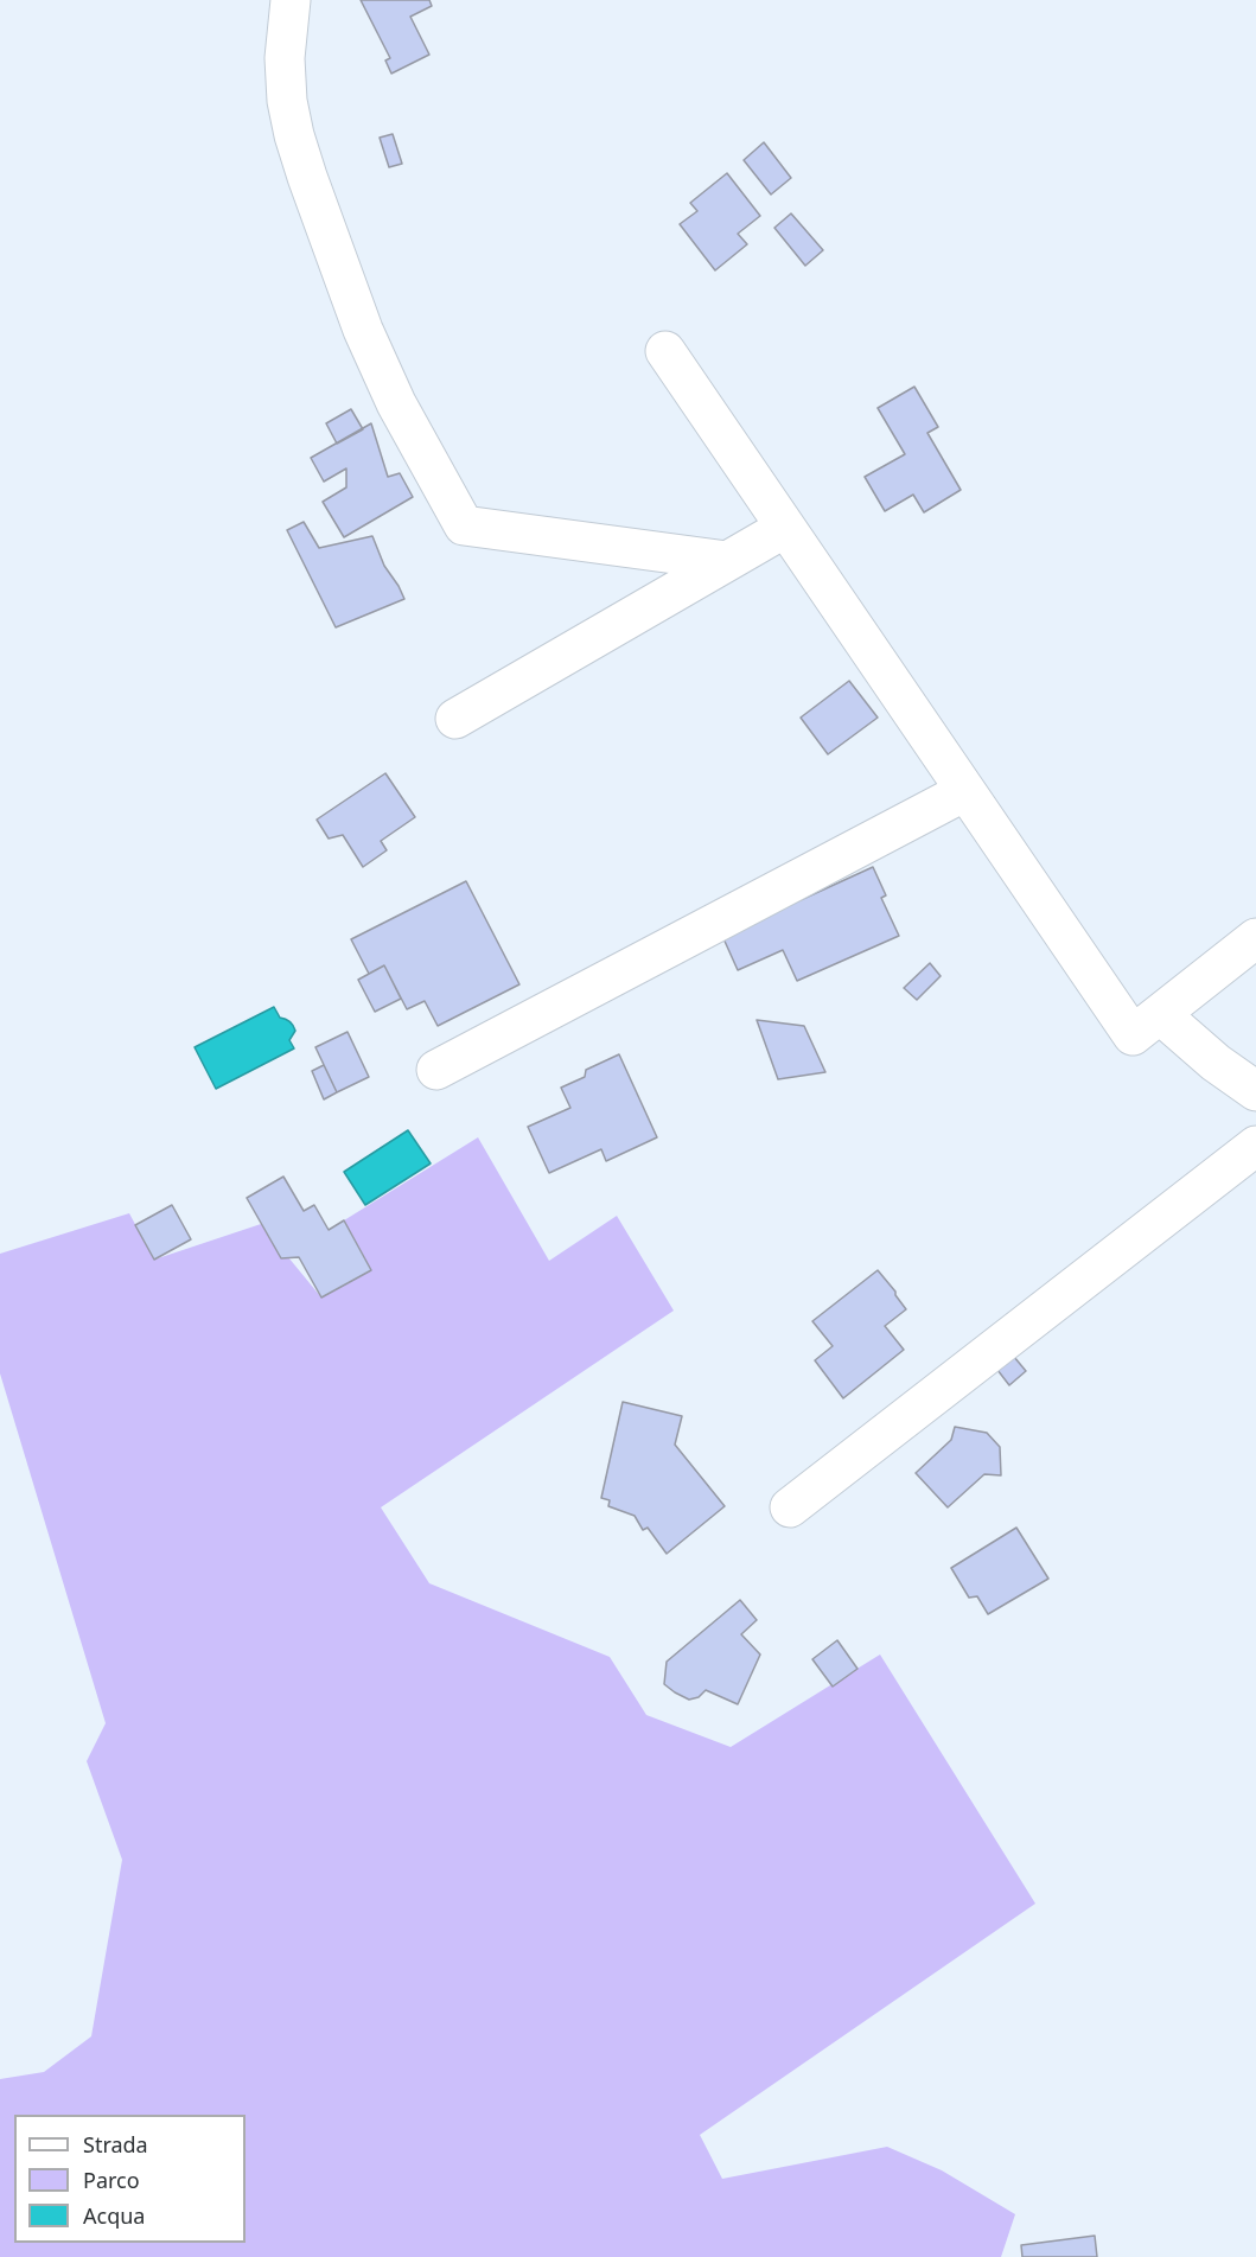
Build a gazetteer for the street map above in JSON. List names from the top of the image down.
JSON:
{
  "legend": ["Strada", "Parco", "Acqua"]
}
